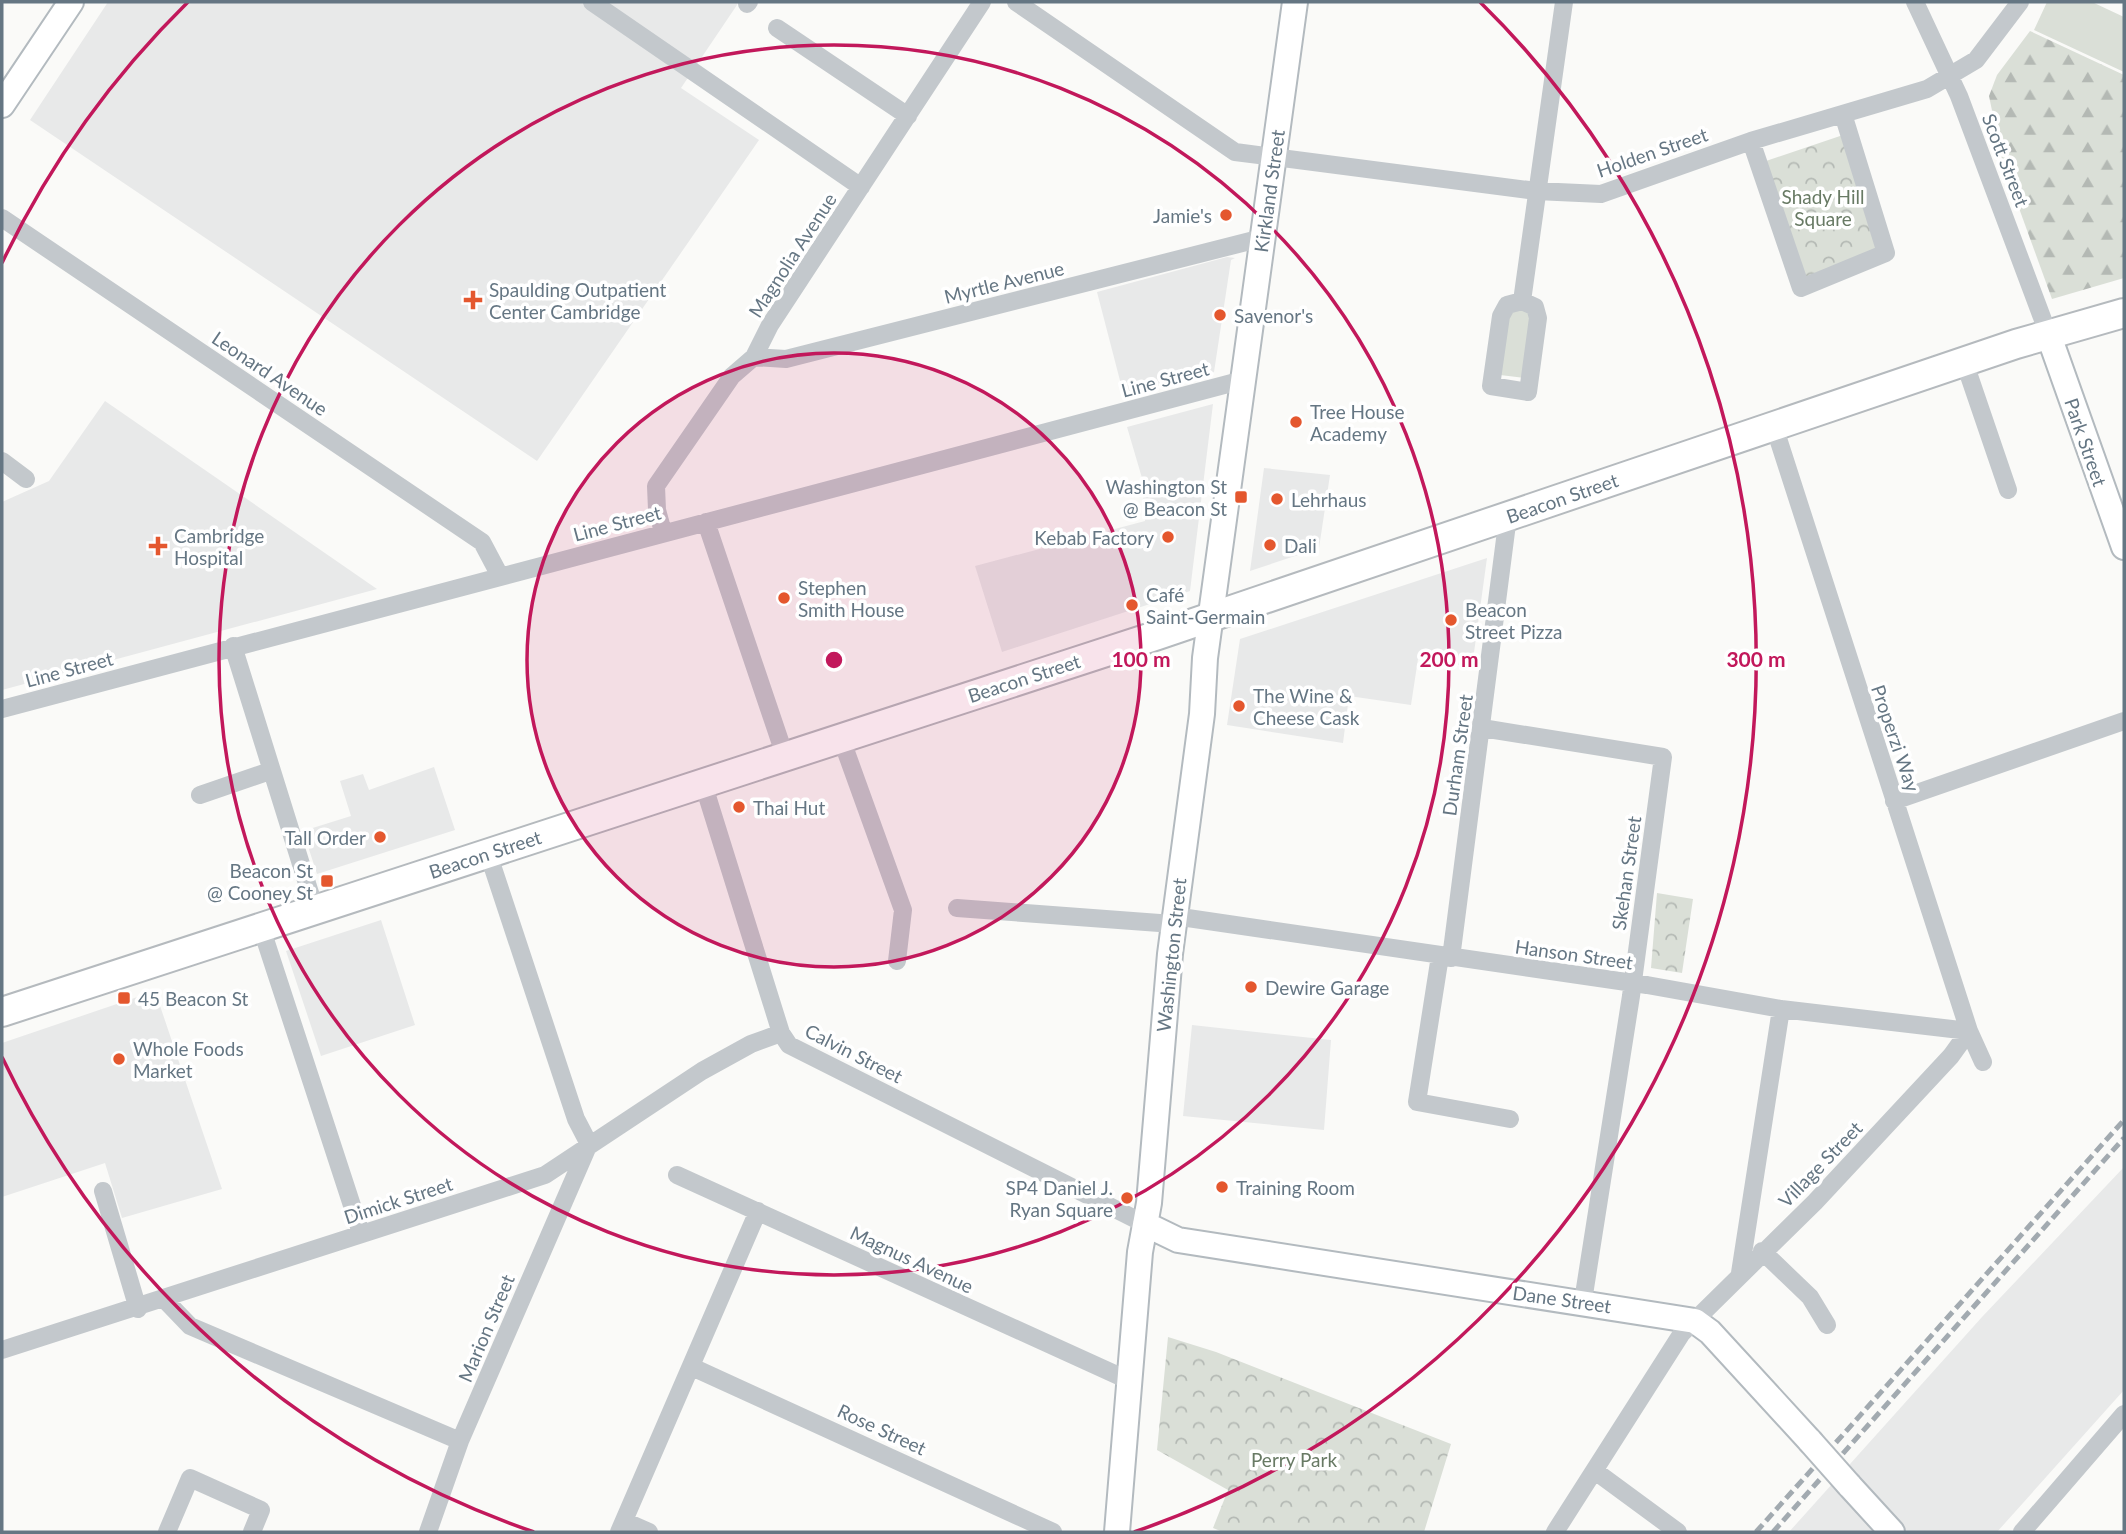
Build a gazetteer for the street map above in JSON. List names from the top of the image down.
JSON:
{
  "streets": {
    "main road": [
      "Kirkland Street",
      "Park Street",
      "Beacon Street",
      "Washington Street",
      "Dane Street"
    ],
    "street": [
      "Holden Street",
      "Scott Street",
      "Magnolia Avenue",
      "Myrtle Avenue",
      "Leonard Avenue",
      "Line Street",
      "Properzi Way",
      "Durham Street",
      "Skehan Street",
      "Hanson Street",
      "Calvin Street",
      "Village Street",
      "Dimick Street",
      "Magnus Avenue",
      "Marion Street",
      "Rose Street"
    ]
  },
  "crossings": [
    ["Holden Street", "Scott Street"],
    ["Holden Street", "Kirkland Street"],
    ["Scott Street", "Park Street"],
    ["Scott Street", "Beacon Street"],
    ["Kirkland Street", "Myrtle Avenue"],
    ["Kirkland Street", "Line Street"],
    ["Kirkland Street", "Washington Street"],
    ["Magnolia Avenue", "Myrtle Avenue"],
    ["Magnolia Avenue", "Line Street"],
    ["Leonard Avenue", "Line Street"],
    ["Line Street", "Washington Street"],
    ["Park Street", "Beacon Street"],
    ["Beacon Street", "Properzi Way"],
    ["Beacon Street", "Durham Street"],
    ["Beacon Street", "Washington Street"],
    ["Beacon Street", "Calvin Street"],
    ["Properzi Way", "Hanson Street"],
    ["Properzi Way", "Village Street"],
    ["Durham Street", "Skehan Street"],
    ["Durham Street", "Hanson Street"],
    ["Skehan Street", "Hanson Street"],
    ["Skehan Street", "Dane Street"],
    ["Hanson Street", "Washington Street"],
    ["Hanson Street", "Village Street"],
    ["Washington Street", "Calvin Street"],
    ["Washington Street", "Magnus Avenue"],
    ["Washington Street", "Dane Street"],
    ["Calvin Street", "Dimick Street"],
    ["Calvin Street", "Dane Street"],
    ["Village Street", "Dane Street"],
    ["Dimick Street", "Marion Street"]
  ],
  "parks": ["Shady Hill Square", "Perry Park"],
  "places": {
    "other": [
      "Jamie's",
      "Savenor's",
      "Tree House Academy",
      "Lehrhaus",
      "Kebab Factory",
      "Dali",
      "Stephen Smith House",
      "Café Saint-Germain",
      "Beacon Street Pizza",
      "The Wine & Cheese Cask",
      "Thai Hut",
      "Tall Order",
      "Dewire Garage",
      "Whole Foods Market",
      "Training Room",
      "SP4 Daniel J. Ryan Square"
    ],
    "health": ["Spaulding Outpatient Center Cambridge", "Cambridge Hospital"],
    "transit": ["Washington St @ Beacon St", "Beacon St @ Cooney St", "45 Beacon St"]
  },
  "rings": ["100 m", "200 m", "300 m"]
}
